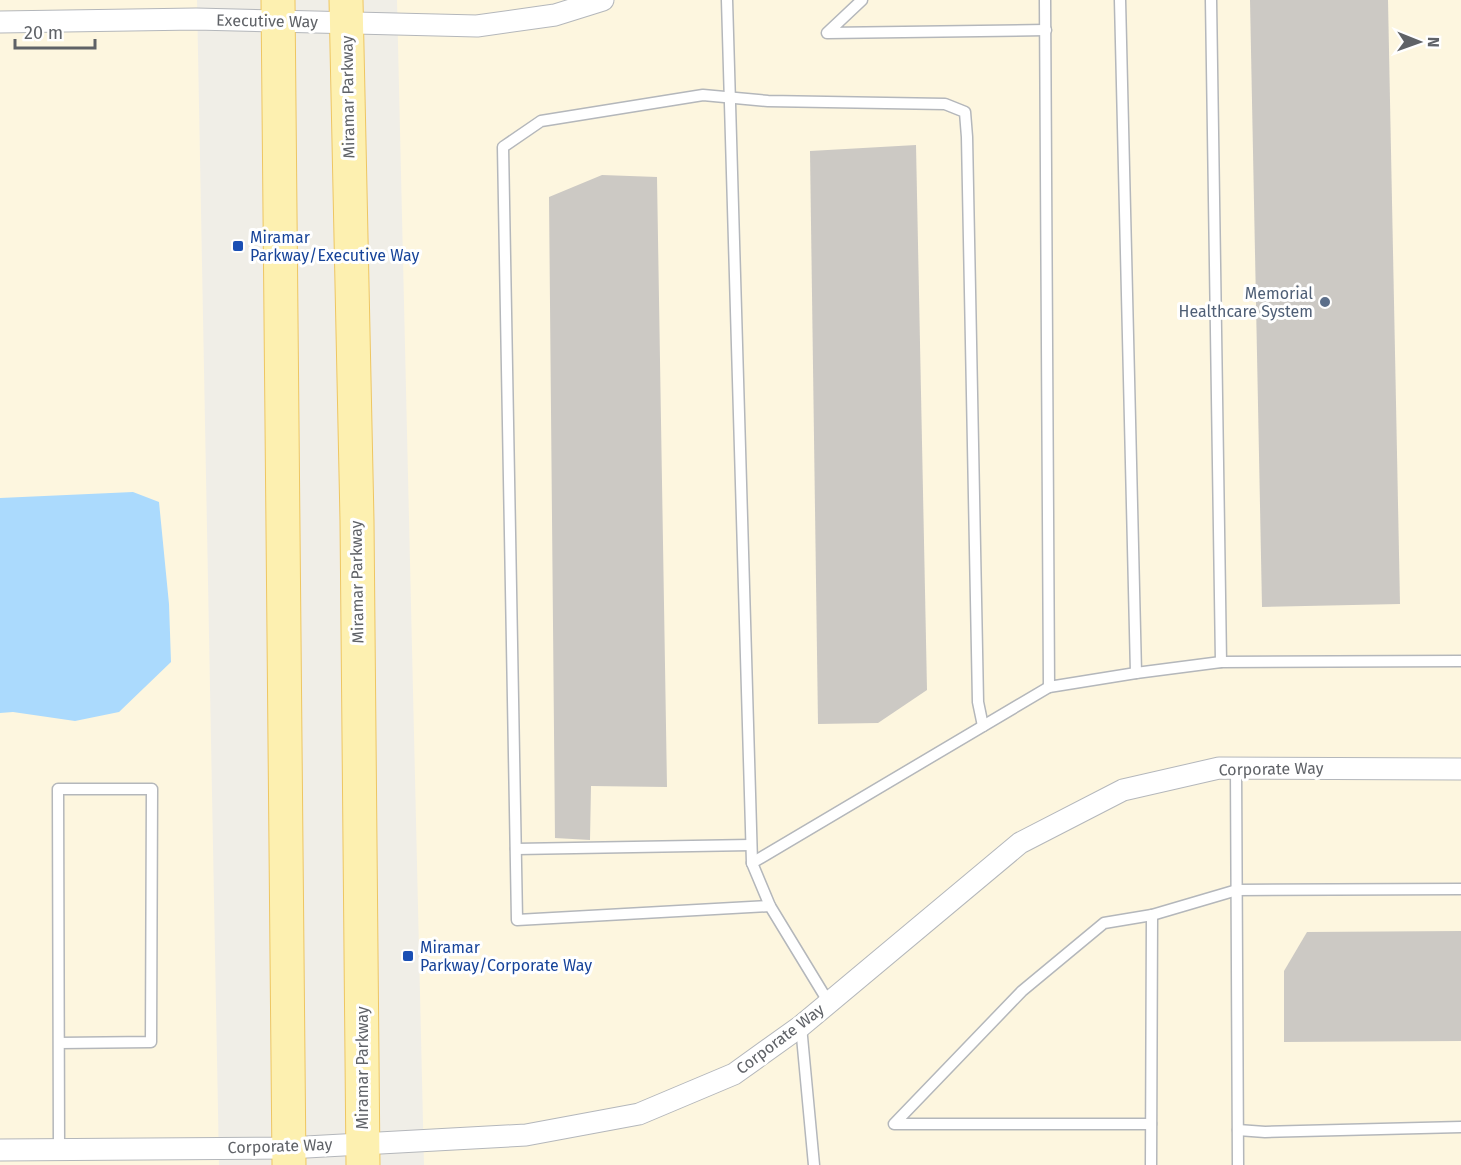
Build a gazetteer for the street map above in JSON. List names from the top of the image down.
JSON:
{
  "streets": {
    "main road": ["Miramar Parkway"],
    "street": ["Executive Way", "Corporate Way"]
  },
  "crossings": [
    ["Executive Way", "Miramar Parkway"],
    ["Miramar Parkway", "Corporate Way"]
  ],
  "places": {
    "transit": ["Miramar Parkway/Executive Way", "Miramar Parkway/Corporate Way"],
    "other": ["Memorial Healthcare System"]
  },
  "scale_bar": "20 m",
  "north": "right"
}
